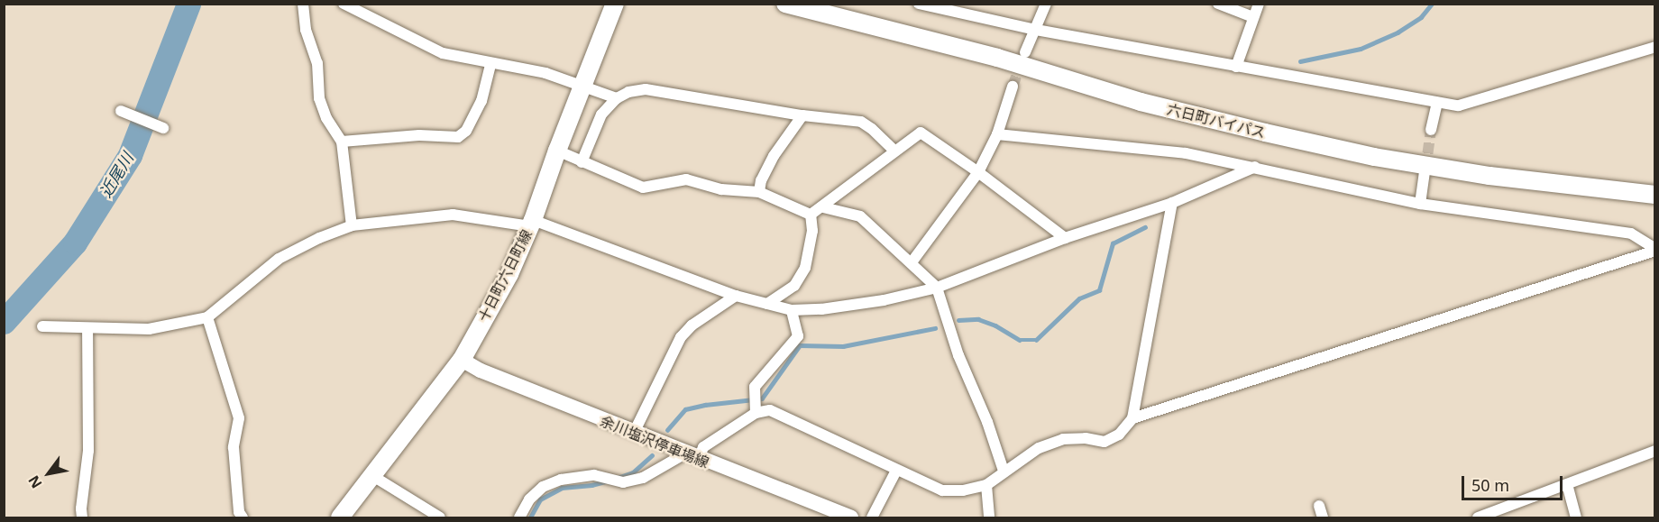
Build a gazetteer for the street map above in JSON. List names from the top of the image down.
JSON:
{
  "streets": {
    "main road": ["六日町バイパス", "十日町六日町線", "余川塩沢停車場線"]
  },
  "crossings": [
    ["十日町六日町線", "余川塩沢停車場線"]
  ],
  "water": ["近尾川"],
  "scale_bar": "50 m",
  "north": "bottom left"
}
